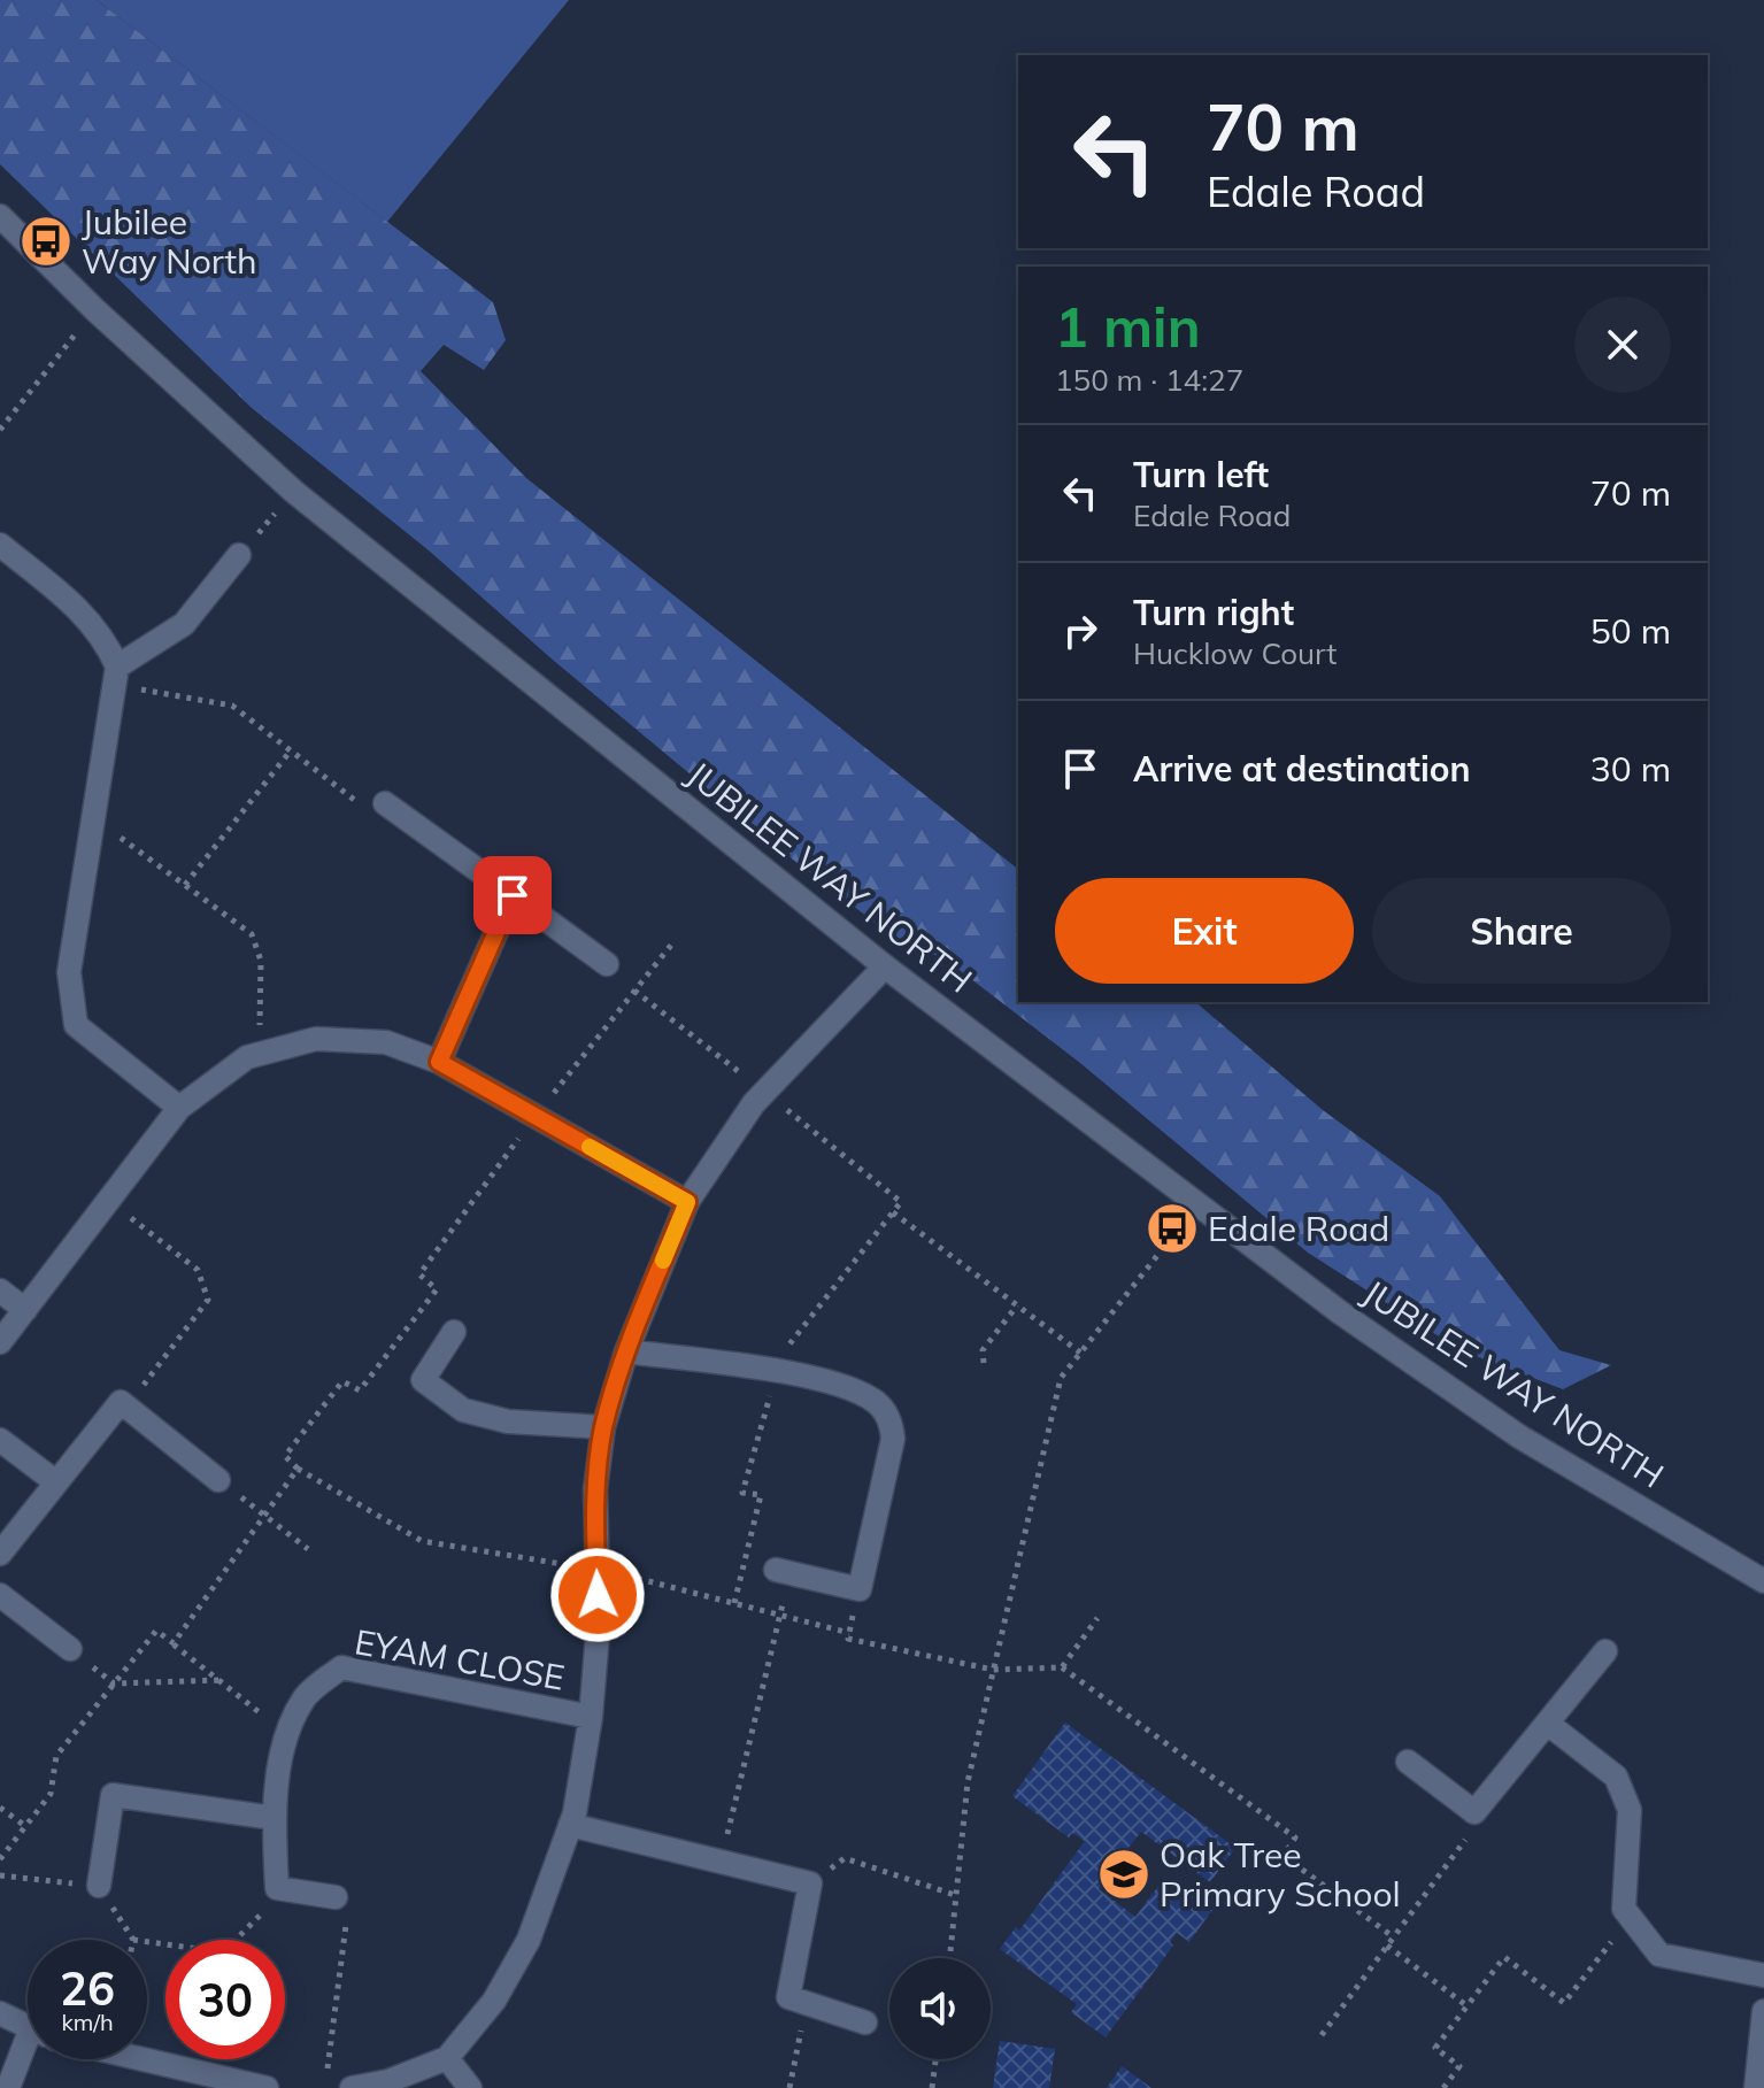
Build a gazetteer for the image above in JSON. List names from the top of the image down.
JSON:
{
  "streets": {
    "street": ["JUBILEE WAY NORTH", "EYAM CLOSE"]
  },
  "places": {
    "bus stop": ["Jubilee Way North", "Edale Road"],
    "school or university": ["Oak Tree Primary School"]
  },
  "page": {
    "turn": ["70 m", "Edale Road"],
    "heading": ["1 min", "150 m · 14:27"],
    "list": [
      {
        "name": "Turn left",
        "note": "Edale Road",
        "value": "70 m"
      },
      {
        "name": "Turn right",
        "note": "Hucklow Court",
        "value": "50 m"
      },
      {
        "name": "Arrive at destination",
        "value": "30 m"
      }
    ],
    "buttons": ["Exit", "Share"],
    "speed": "26 km/h",
    "limit": "30"
  }
}
